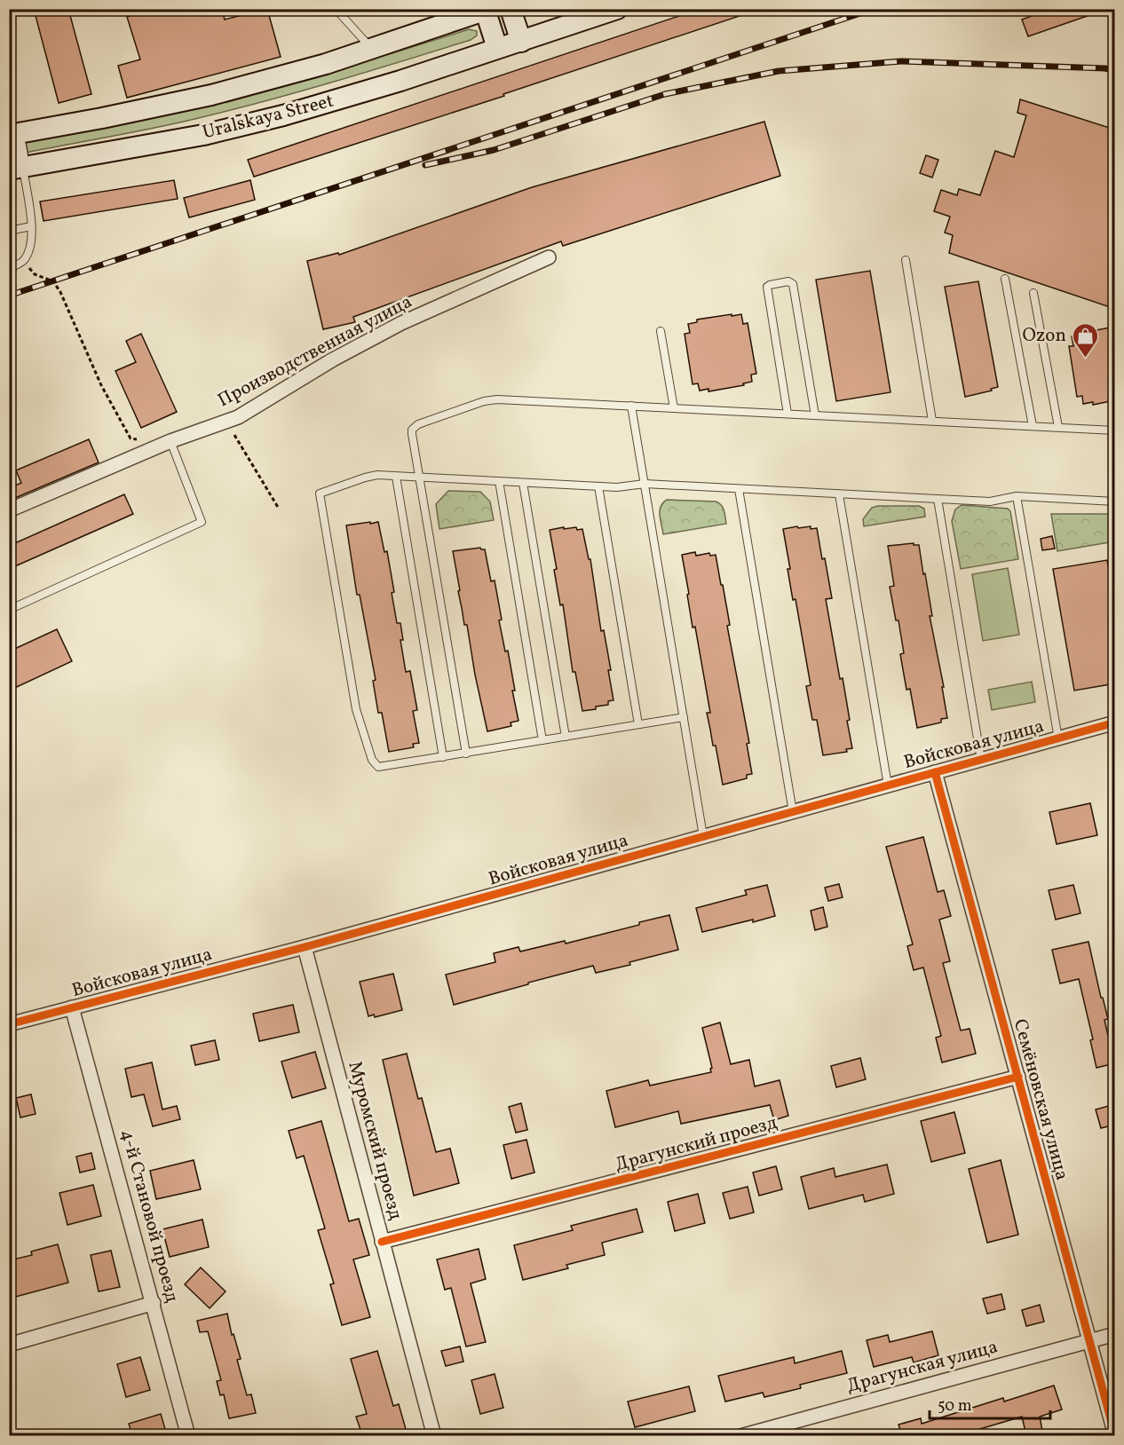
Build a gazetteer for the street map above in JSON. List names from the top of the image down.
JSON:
{
  "streets": {
    "main road": ["Uralskaya Street"],
    "street": [
      "Производственная улица",
      "Войсковая улица",
      "Семёновская улица",
      "Муромский проезд",
      "Драгунский проезд",
      "4-й Становой проезд",
      "Драгунская улица"
    ]
  },
  "crossings": [
    ["Войсковая улица", "Семёновская улица"],
    ["Войсковая улица", "Муромский проезд"],
    ["Войсковая улица", "4-й Становой проезд"],
    ["Семёновская улица", "Драгунский проезд"],
    ["Семёновская улица", "Драгунская улица"],
    ["Муромский проезд", "Драгунский проезд"]
  ],
  "places": {
    "shop": ["Ozon"]
  },
  "scale_bar": "50 m"
}
